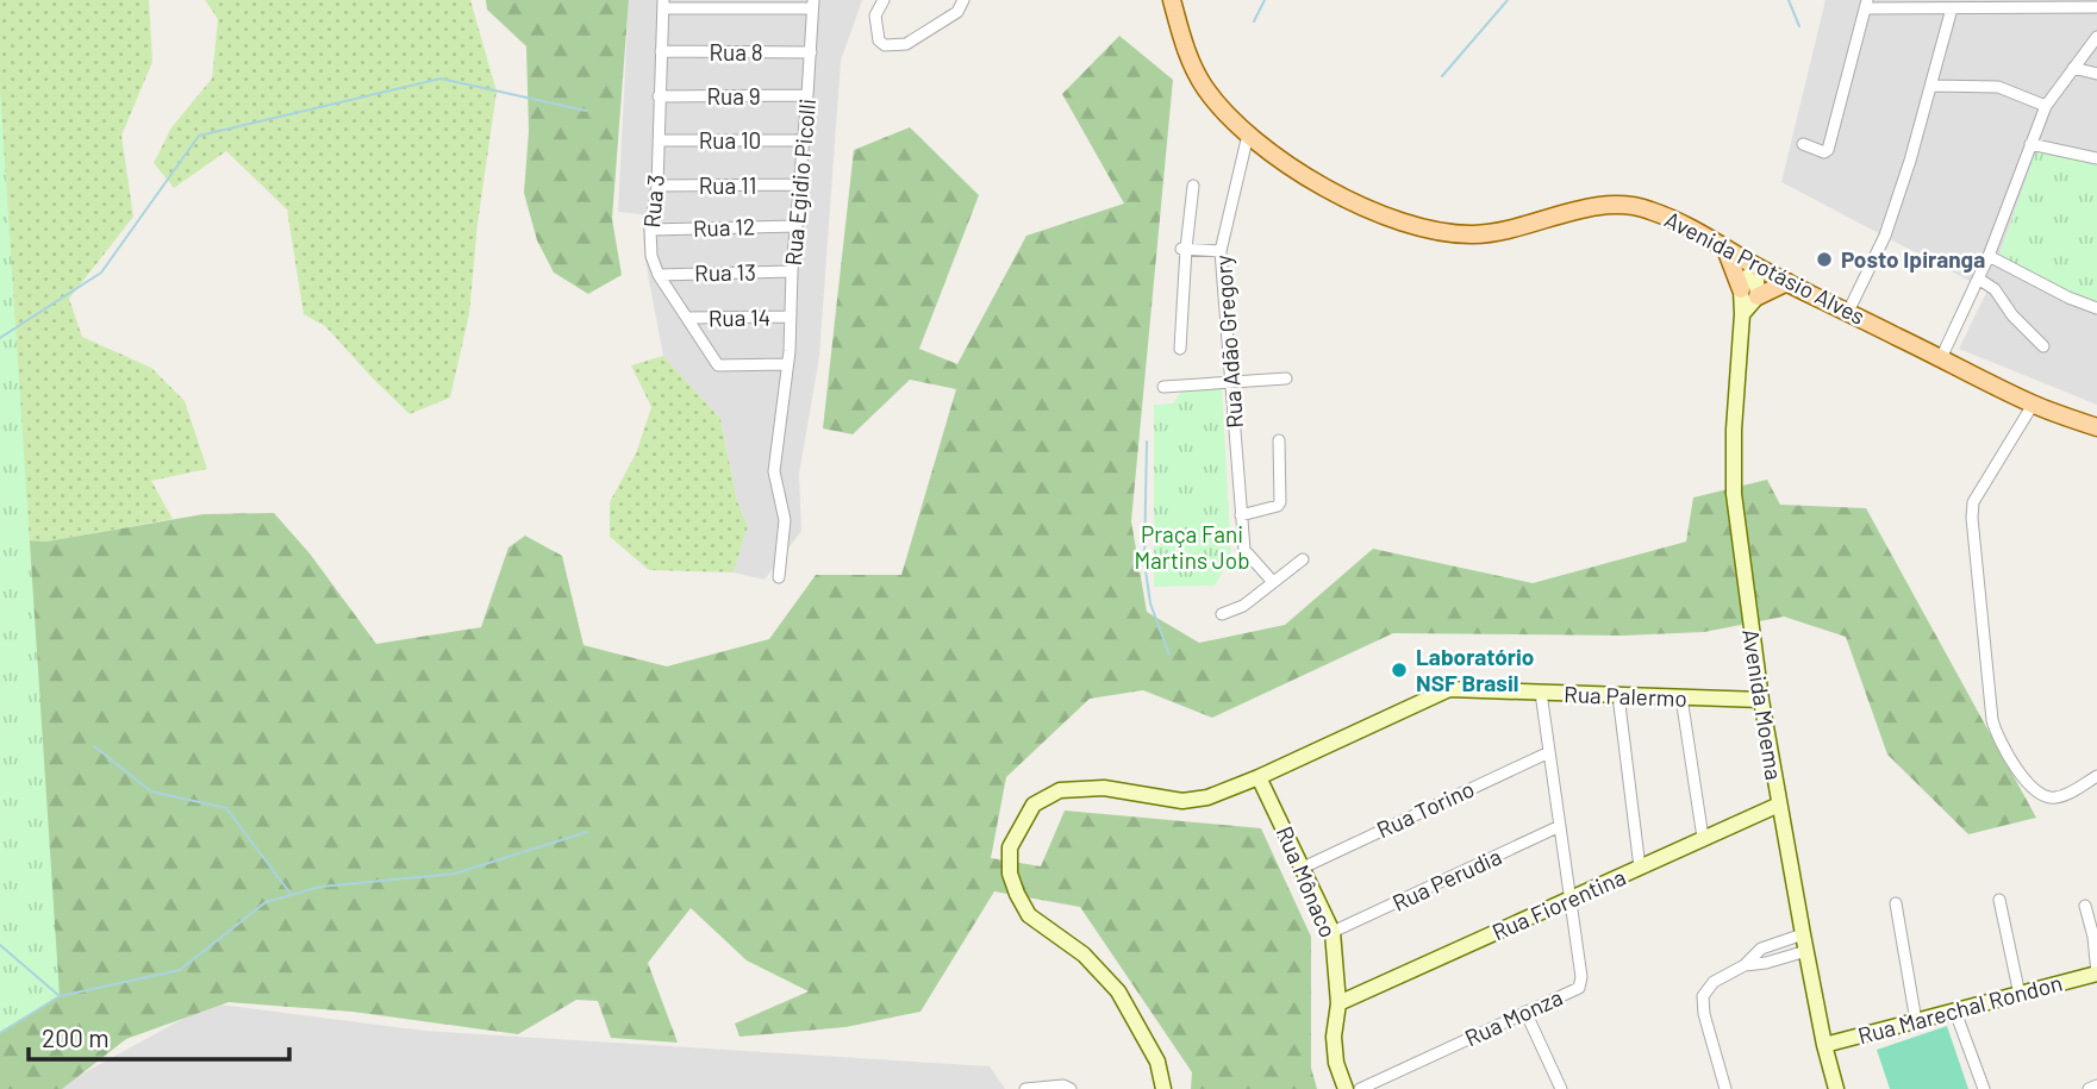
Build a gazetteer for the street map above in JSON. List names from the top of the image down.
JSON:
{
  "streets": {
    "main road": [
      "Avenida Protásio Alves",
      "Rua Palermo",
      "Avenida Moema",
      "Rua Mônaco",
      "Rua Fiorentina",
      "Rua Marechal Rondon"
    ],
    "street": [
      "Rua 8",
      "Rua 9",
      "Rua 10",
      "Rua Egidio Picolli",
      "Rua 11",
      "Rua 3",
      "Rua 12",
      "Rua 13",
      "Rua 14",
      "Rua Adão Gregory",
      "Rua Torino",
      "Rua Perudia",
      "Rua Monza"
    ]
  },
  "crossings": [
    ["Rua 8", "Rua Egidio Picolli"],
    ["Rua 8", "Rua 3"],
    ["Rua 9", "Rua Egidio Picolli"],
    ["Rua 9", "Rua 3"],
    ["Rua 10", "Rua Egidio Picolli"],
    ["Rua 10", "Rua 3"],
    ["Rua Egidio Picolli", "Rua 11"],
    ["Rua Egidio Picolli", "Rua 3"],
    ["Rua Egidio Picolli", "Rua 12"],
    ["Rua Egidio Picolli", "Rua 13"],
    ["Rua Egidio Picolli", "Rua 14"],
    ["Rua 11", "Rua 3"],
    ["Rua 3", "Rua 12"],
    ["Rua 3", "Rua 13"],
    ["Rua 3", "Rua 14"],
    ["Avenida Protásio Alves", "Rua Adão Gregory"],
    ["Rua Palermo", "Avenida Moema"],
    ["Rua Palermo", "Rua Mônaco"],
    ["Rua Palermo", "Rua Monza"],
    ["Avenida Moema", "Rua Fiorentina"],
    ["Avenida Moema", "Rua Marechal Rondon"],
    ["Rua Torino", "Rua Mônaco"],
    ["Rua Torino", "Rua Monza"],
    ["Rua Perudia", "Rua Mônaco"],
    ["Rua Perudia", "Rua Monza"],
    ["Rua Mônaco", "Rua Fiorentina"],
    ["Rua Fiorentina", "Rua Monza"]
  ],
  "parks": ["Praça Fani Martins Job"],
  "places": ["Posto Ipiranga", "Laboratório NSF Brasil"],
  "scale_bar": "200 m"
}
